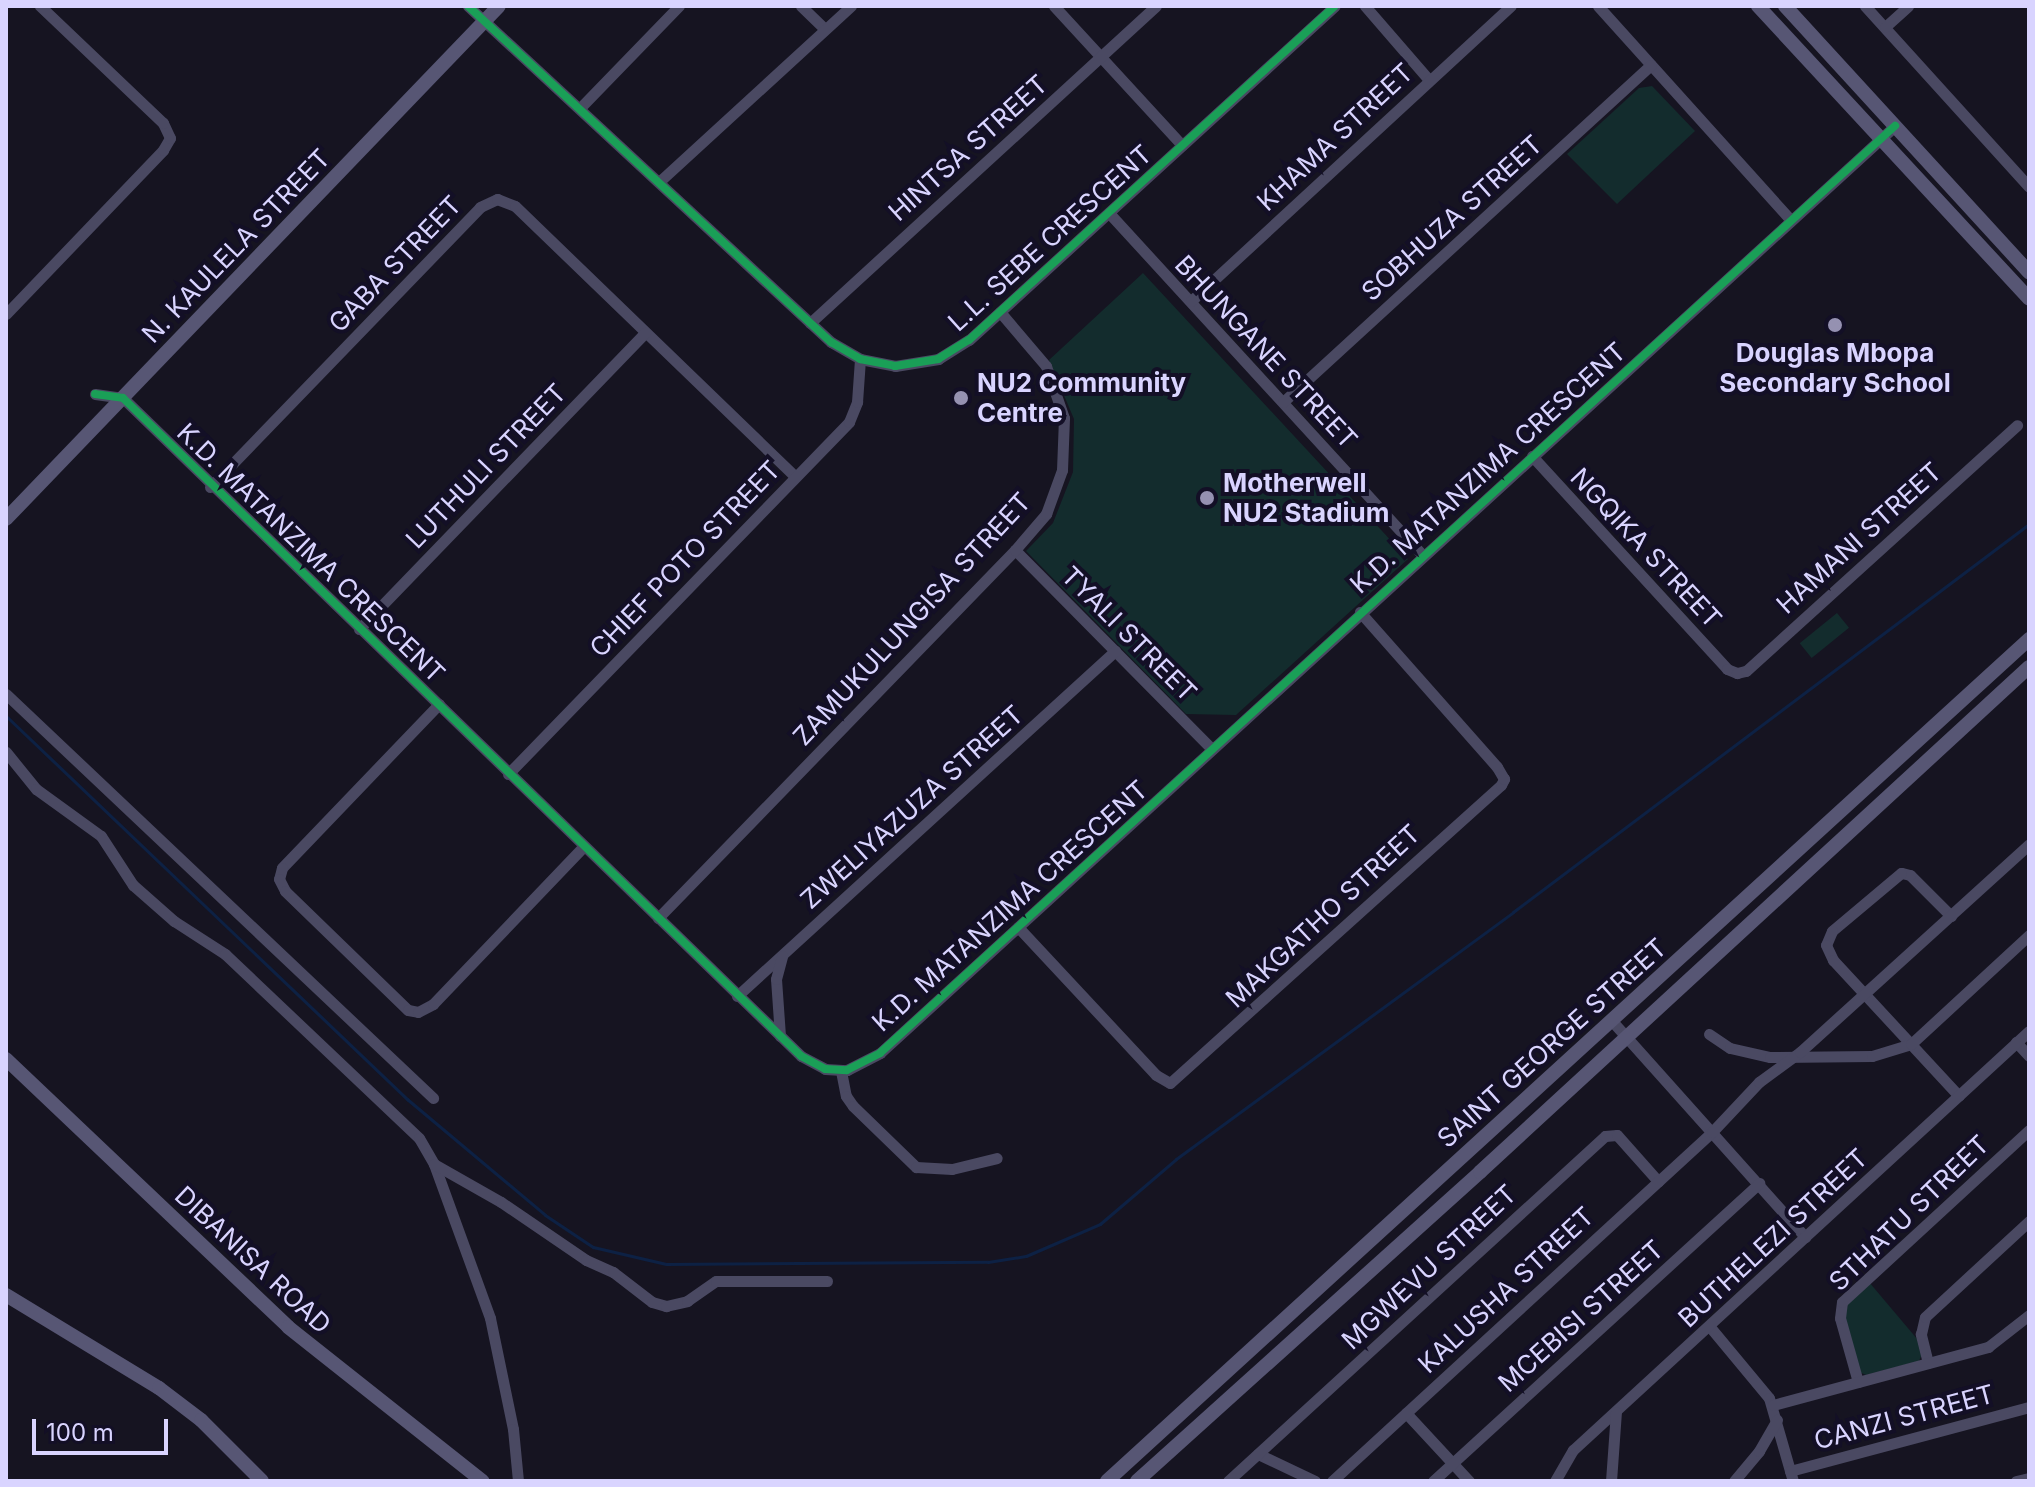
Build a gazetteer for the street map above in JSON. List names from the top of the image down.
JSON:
{
  "streets": {
    "main road": ["N. KAULELA STREET", "SAINT GEORGE STREET", "DIBANISA ROAD"],
    "street": [
      "KHAMA STREET",
      "HINTSA STREET",
      "SOBHUZA STREET",
      "L.L. SEBE CRESCENT",
      "GABA STREET",
      "BHUNGANE STREET",
      "LUTHULI STREET",
      "K.D. MATANZIMA CRESCENT",
      "HAMANI STREET",
      "NGQIKA STREET",
      "CHIEF POTO STREET",
      "ZAMUKULUNGISA STREET",
      "TYALI STREET",
      "ZWELIYAZUZA STREET",
      "MAKGATHO STREET",
      "STHATU STREET",
      "BUTHELEZI STREET",
      "MGWEVU STREET",
      "KALUSHA STREET",
      "MCEBISI STREET",
      "CANZI STREET"
    ]
  },
  "crossings": [
    ["KHAMA STREET", "BHUNGANE STREET"],
    ["HINTSA STREET", "L.L. SEBE CRESCENT"],
    ["SOBHUZA STREET", "BHUNGANE STREET"],
    ["L.L. SEBE CRESCENT", "N. KAULELA STREET"],
    ["L.L. SEBE CRESCENT", "BHUNGANE STREET"],
    ["L.L. SEBE CRESCENT", "CHIEF POTO STREET"],
    ["L.L. SEBE CRESCENT", "ZAMUKULUNGISA STREET"],
    ["N. KAULELA STREET", "K.D. MATANZIMA CRESCENT"],
    ["GABA STREET", "LUTHULI STREET"],
    ["GABA STREET", "K.D. MATANZIMA CRESCENT"],
    ["GABA STREET", "CHIEF POTO STREET"],
    ["BHUNGANE STREET", "K.D. MATANZIMA CRESCENT"],
    ["LUTHULI STREET", "K.D. MATANZIMA CRESCENT"],
    ["K.D. MATANZIMA CRESCENT", "NGQIKA STREET"],
    ["K.D. MATANZIMA CRESCENT", "CHIEF POTO STREET"],
    ["K.D. MATANZIMA CRESCENT", "ZAMUKULUNGISA STREET"],
    ["K.D. MATANZIMA CRESCENT", "TYALI STREET"],
    ["K.D. MATANZIMA CRESCENT", "ZWELIYAZUZA STREET"],
    ["K.D. MATANZIMA CRESCENT", "MAKGATHO STREET"],
    ["HAMANI STREET", "NGQIKA STREET"],
    ["ZAMUKULUNGISA STREET", "TYALI STREET"],
    ["TYALI STREET", "ZWELIYAZUZA STREET"],
    ["MGWEVU STREET", "KALUSHA STREET"]
  ],
  "places": ["Douglas Mbopa Secondary School", "NU2 Community Centre", "Motherwell NU2 Stadium"],
  "scale_bar": "100 m"
}
